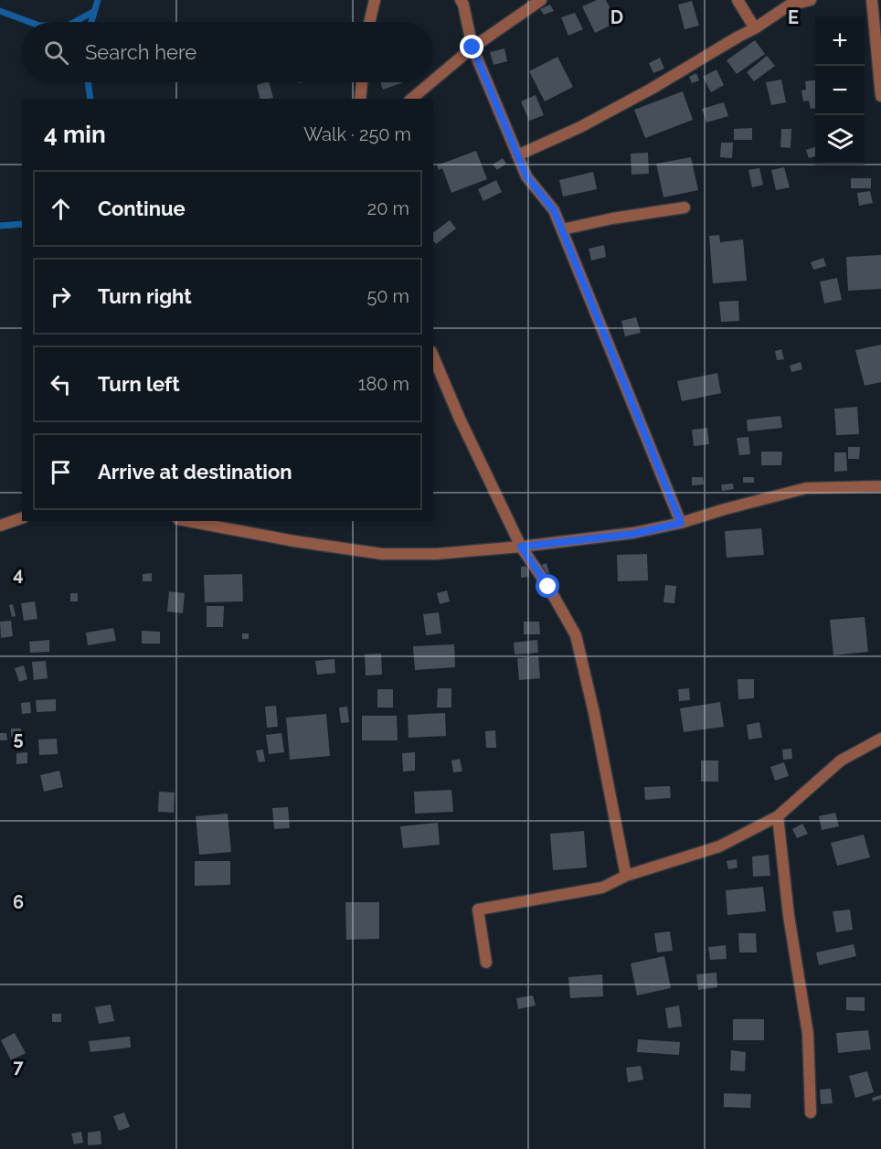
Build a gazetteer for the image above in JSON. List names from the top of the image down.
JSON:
{
  "page": {
    "map_buttons": ["+", "−"],
    "search": "Search here",
    "heading": ["4 min", "Walk · 250 m"],
    "list": [
      ["Continue", "20 m"],
      ["Turn right", "50 m"],
      ["Turn left", "180 m"],
      "Arrive at destination"
    ]
  },
  "grid": {
    "columns": ["D", "E"],
    "rows": [
      "4",
      "5",
      "6",
      "7"
    ]
  }
}
